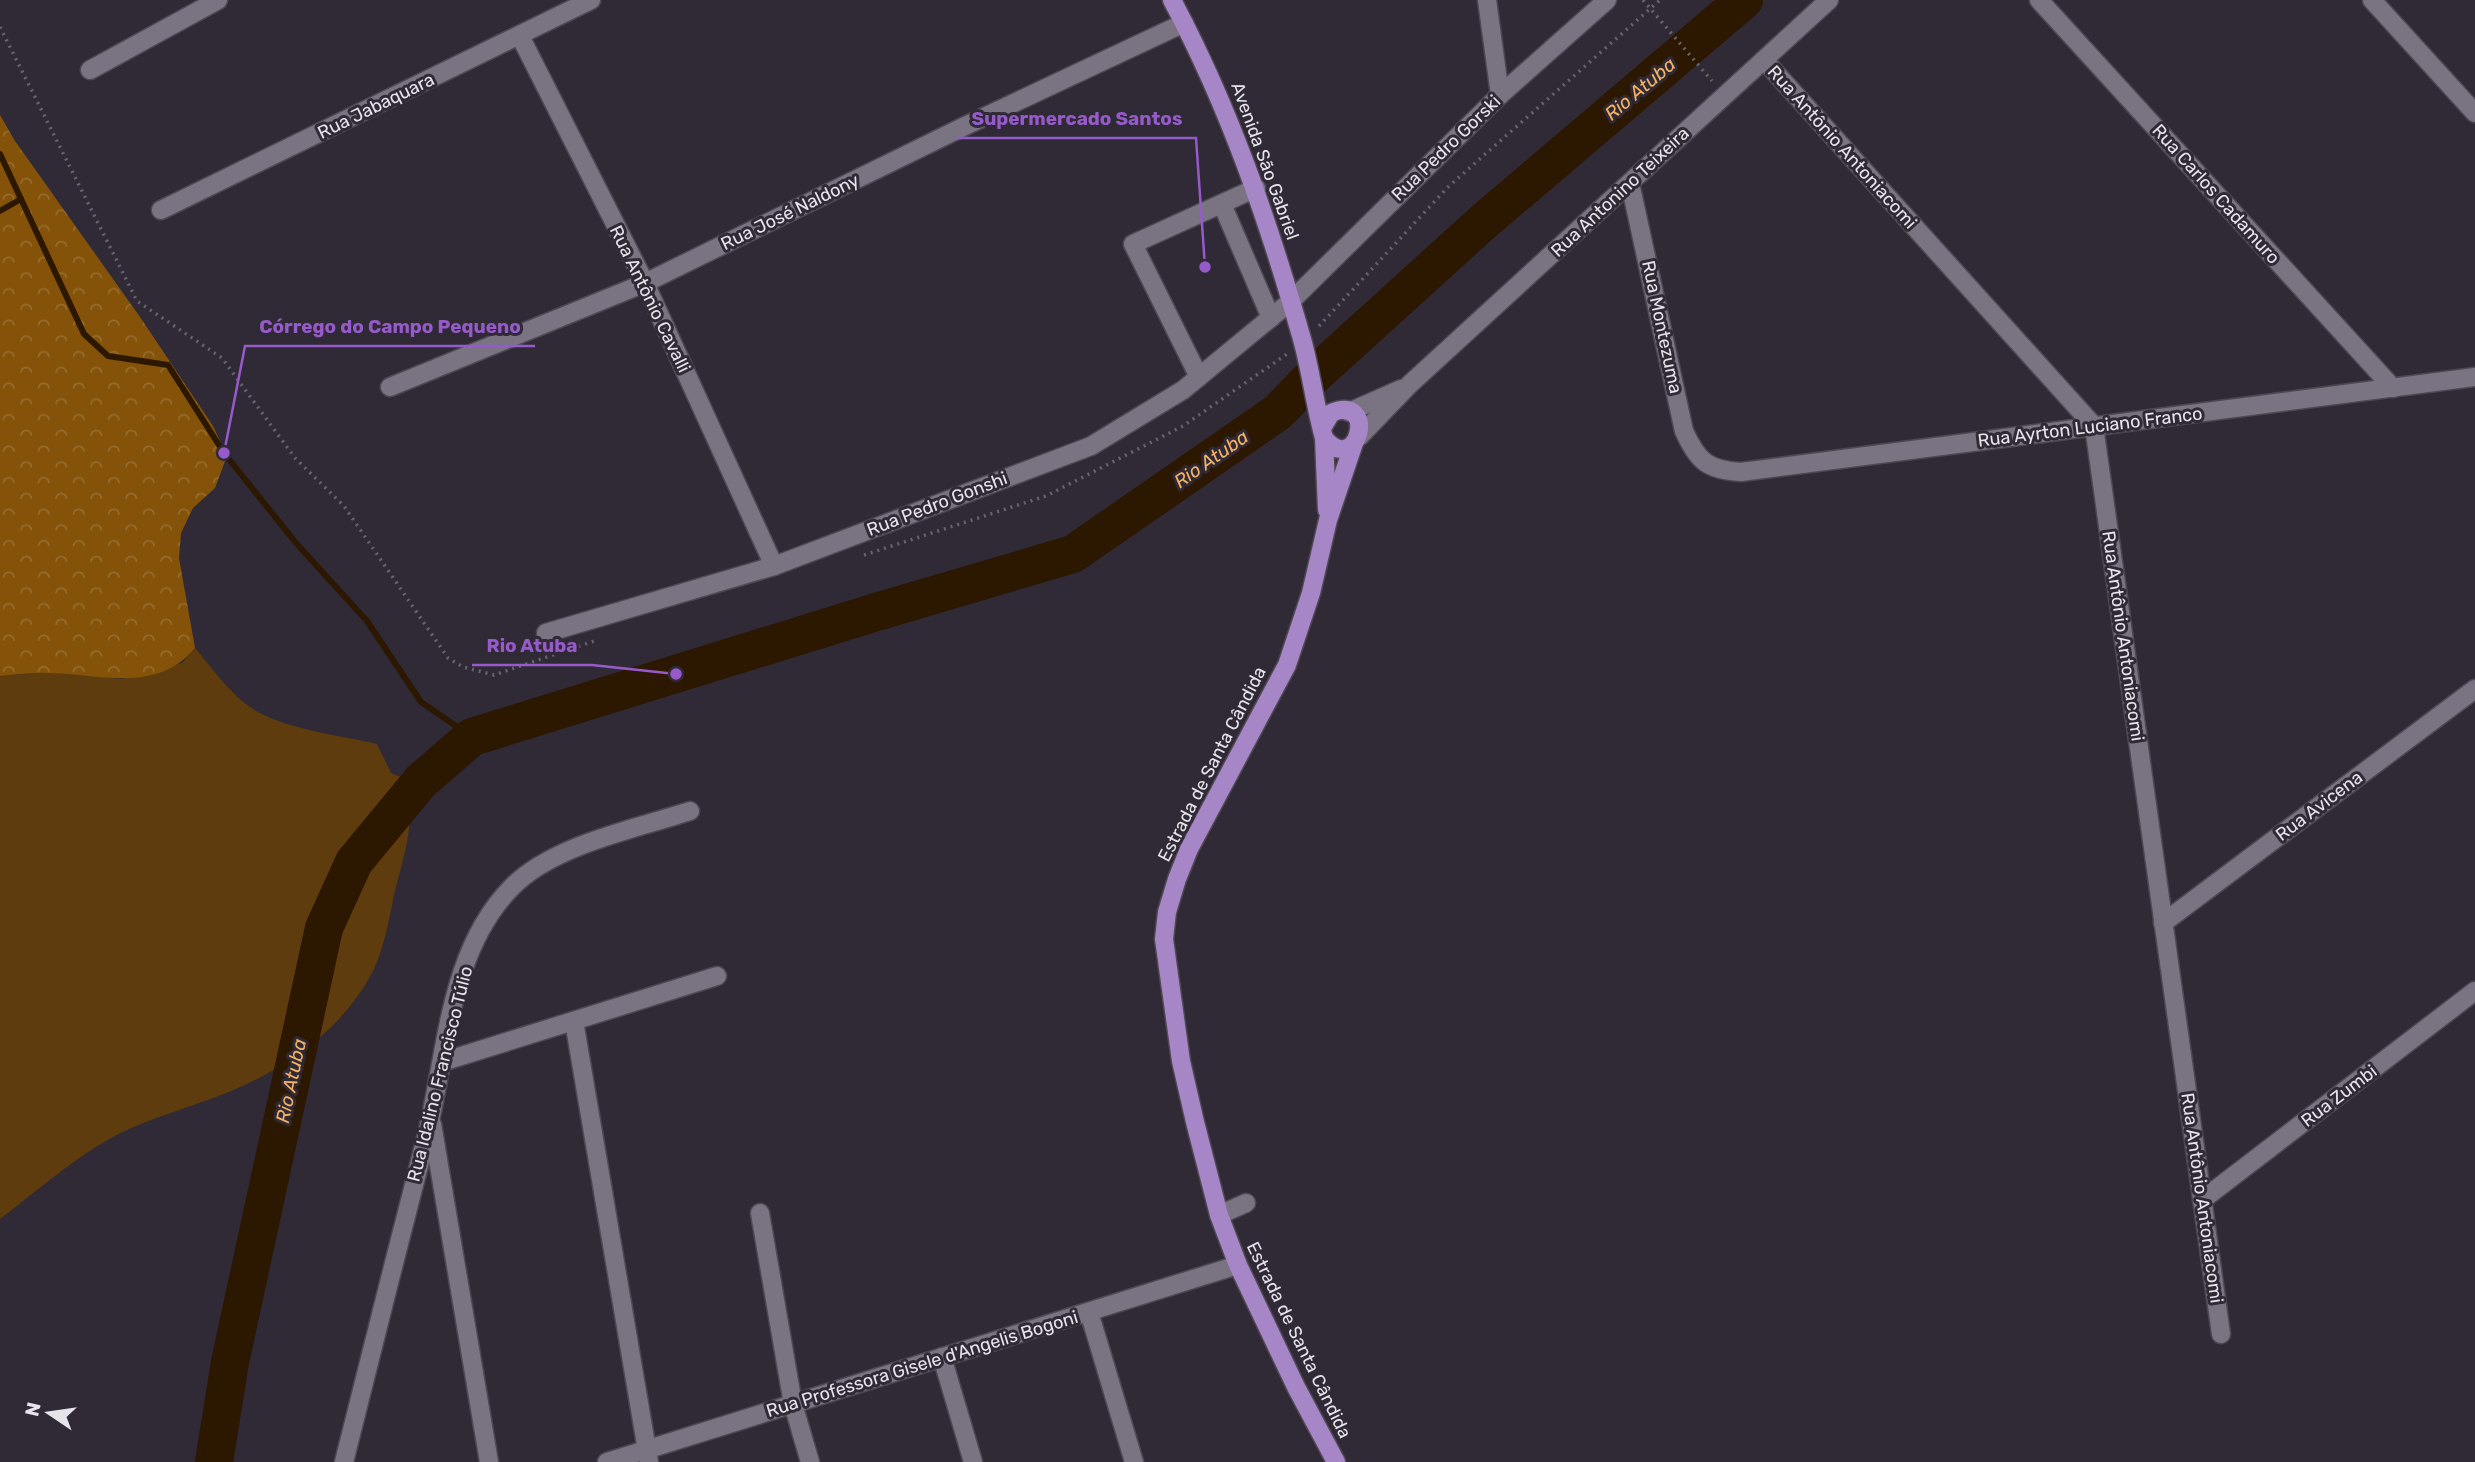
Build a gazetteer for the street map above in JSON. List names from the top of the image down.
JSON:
{
  "streets": {
    "main road": ["Avenida São Gabriel", "Estrada de Santa Cândida"],
    "street": [
      "Rua Jabaquara",
      "Rua Antônio Antoniacomi",
      "Rua Pedro Gorski",
      "Rua Antonino Teixeira",
      "Rua Carlos Cadamuro",
      "Rua José Naldony",
      "Rua Antônio Cavalli",
      "Rua Montezuma",
      "Rua Ayrton Luciano Franco",
      "Rua Pedro Gonshi",
      "Rua Avicena",
      "Rua Idalino Francisco Túlio",
      "Rua Zumbi",
      "Rua Professora Gisele d'Angelis Bogoni"
    ]
  },
  "crossings": [
    ["Rua Jabaquara", "Rua Antônio Cavalli"],
    ["Rua Antônio Antoniacomi", "Rua Antonino Teixeira"],
    ["Rua Antônio Antoniacomi", "Rua Ayrton Luciano Franco"],
    ["Rua Antônio Antoniacomi", "Rua Avicena"],
    ["Rua Antônio Antoniacomi", "Rua Zumbi"],
    ["Rua Pedro Gorski", "Avenida São Gabriel"],
    ["Rua Pedro Gorski", "Rua Pedro Gonshi"],
    ["Avenida São Gabriel", "Rua José Naldony"],
    ["Avenida São Gabriel", "Rua Pedro Gonshi"],
    ["Avenida São Gabriel", "Estrada de Santa Cândida"],
    ["Rua Antonino Teixeira", "Rua Montezuma"],
    ["Rua Antonino Teixeira", "Estrada de Santa Cândida"],
    ["Rua Carlos Cadamuro", "Rua Ayrton Luciano Franco"],
    ["Rua José Naldony", "Rua Antônio Cavalli"],
    ["Rua Antônio Cavalli", "Rua Pedro Gonshi"],
    ["Rua Montezuma", "Rua Ayrton Luciano Franco"],
    ["Estrada de Santa Cândida", "Rua Professora Gisele d'Angelis Bogoni"]
  ],
  "water": ["Rio Atuba"],
  "places": ["Supermercado Santos", "Córrego do Campo Pequeno", "Rio Atuba"],
  "north": "left"
}
